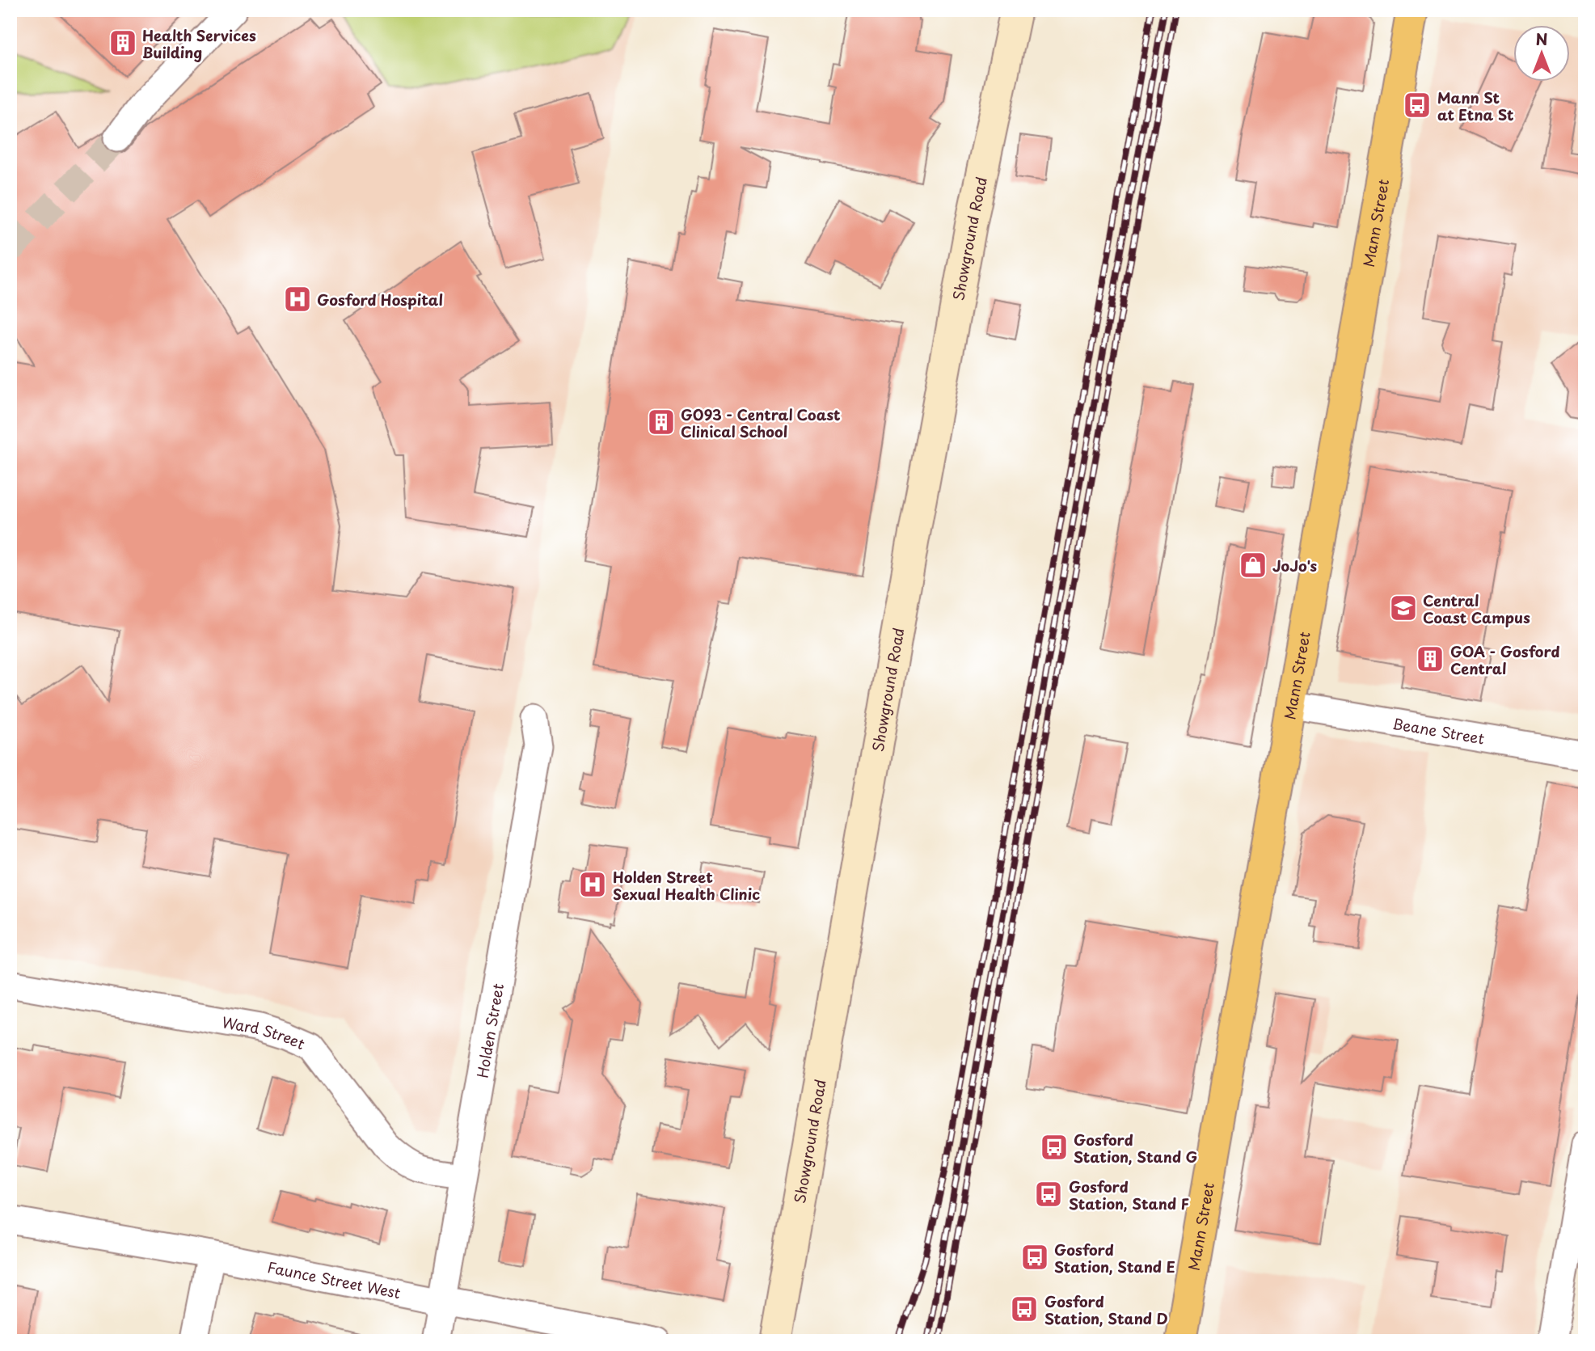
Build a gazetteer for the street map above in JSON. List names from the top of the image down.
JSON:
{
  "streets": {
    "main road": ["Mann Street"],
    "street": [
      "Showground Road",
      "Beane Street",
      "Holden Street",
      "Ward Street",
      "Faunce Street West"
    ]
  },
  "crossings": [
    ["Mann Street", "Beane Street"],
    ["Holden Street", "Ward Street"],
    ["Holden Street", "Faunce Street West"]
  ],
  "places": {
    "building": ["Health Services Building", "GO93 - Central Coast Clinical School", "GOA - Gosford Central"],
    "bus stop": [
      "Mann St at Etna St",
      "Gosford Station, Stand G",
      "Gosford Station, Stand F",
      "Gosford Station, Stand E",
      "Gosford Station, Stand D"
    ],
    "hospital": ["Gosford Hospital", "Holden Street Sexual Health Clinic"],
    "shop": ["JoJo's"],
    "school or university": ["Central Coast Campus"]
  },
  "north": "top"
}
